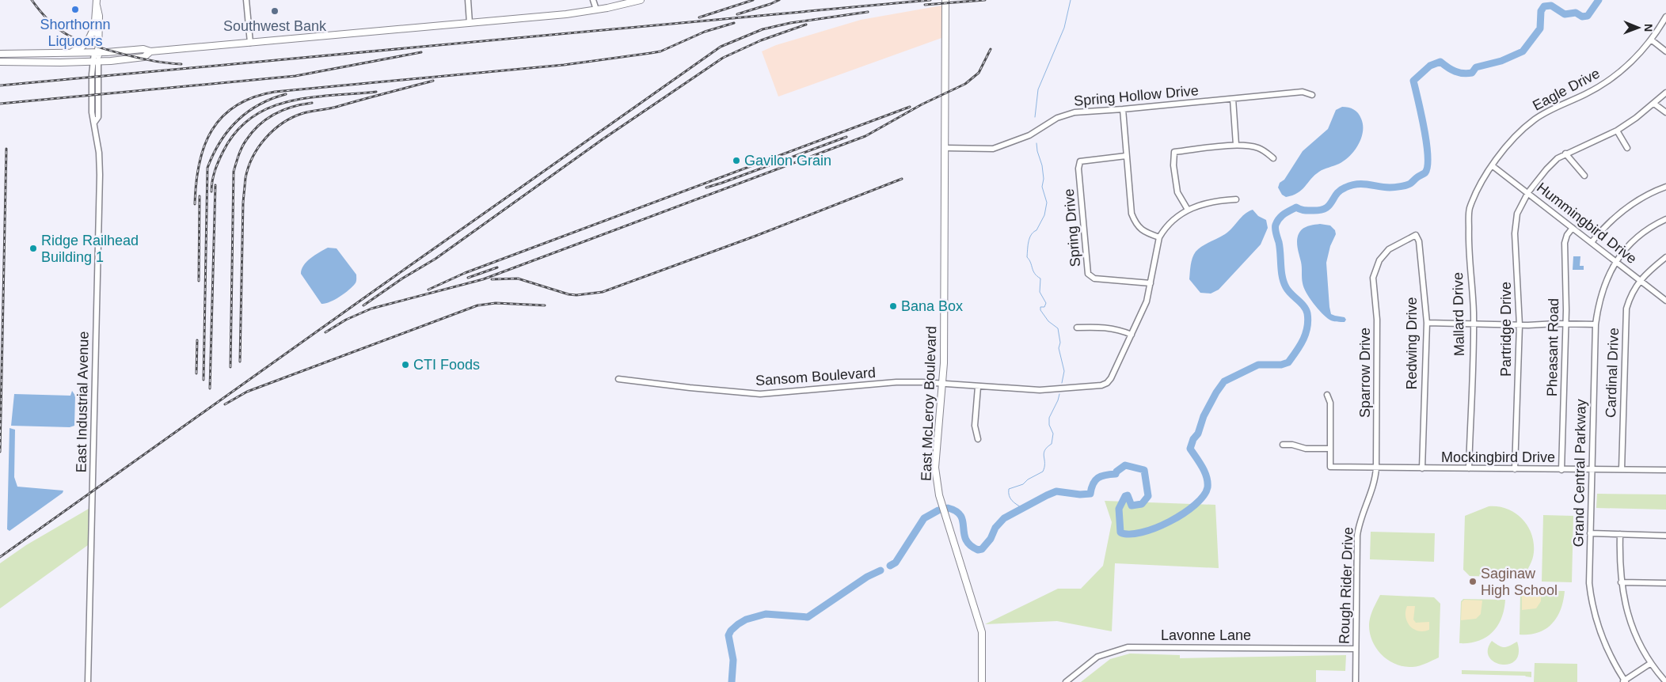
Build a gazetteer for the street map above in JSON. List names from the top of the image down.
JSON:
{
  "streets": {
    "main road": ["East McLeroy Boulevard"],
    "street": [
      "Eagle Drive",
      "Spring Hollow Drive",
      "Hummingbird Drive",
      "Spring Drive",
      "Mallard Drive",
      "Partridge Drive",
      "Redwing Drive",
      "Pheasant Road",
      "Sparrow Drive",
      "Cardinal Drive",
      "Sansom Boulevard",
      "East Industrial Avenue",
      "Mockingbird Drive",
      "Grand Central Parkway",
      "Rough Rider Drive",
      "Lavonne Lane"
    ]
  },
  "crossings": [
    ["Eagle Drive", "Hummingbird Drive"],
    ["Eagle Drive", "Mallard Drive"],
    ["Spring Hollow Drive", "East McLeroy Boulevard"],
    ["Hummingbird Drive", "Mallard Drive"],
    ["Hummingbird Drive", "Partridge Drive"],
    ["Hummingbird Drive", "Pheasant Road"],
    ["Hummingbird Drive", "Cardinal Drive"],
    ["Hummingbird Drive", "Grand Central Parkway"],
    ["Spring Drive", "Sansom Boulevard"],
    ["Mallard Drive", "Mockingbird Drive"],
    ["Partridge Drive", "Mockingbird Drive"],
    ["Redwing Drive", "Sparrow Drive"],
    ["Redwing Drive", "Mockingbird Drive"],
    ["Pheasant Road", "Mockingbird Drive"],
    ["Sparrow Drive", "Mockingbird Drive"],
    ["Sparrow Drive", "Rough Rider Drive"],
    ["Cardinal Drive", "Mockingbird Drive"],
    ["Sansom Boulevard", "East McLeroy Boulevard"],
    ["Mockingbird Drive", "Grand Central Parkway"],
    ["Mockingbird Drive", "Rough Rider Drive"],
    ["Rough Rider Drive", "Lavonne Lane"]
  ],
  "places": [
    "Shorthornn Liquoors",
    "Southwest Bank",
    "Gavilon Grain",
    "Ridge Railhead Building 1",
    "Bana Box",
    "CTI Foods",
    "Saginaw High School"
  ],
  "north": "right"
}
